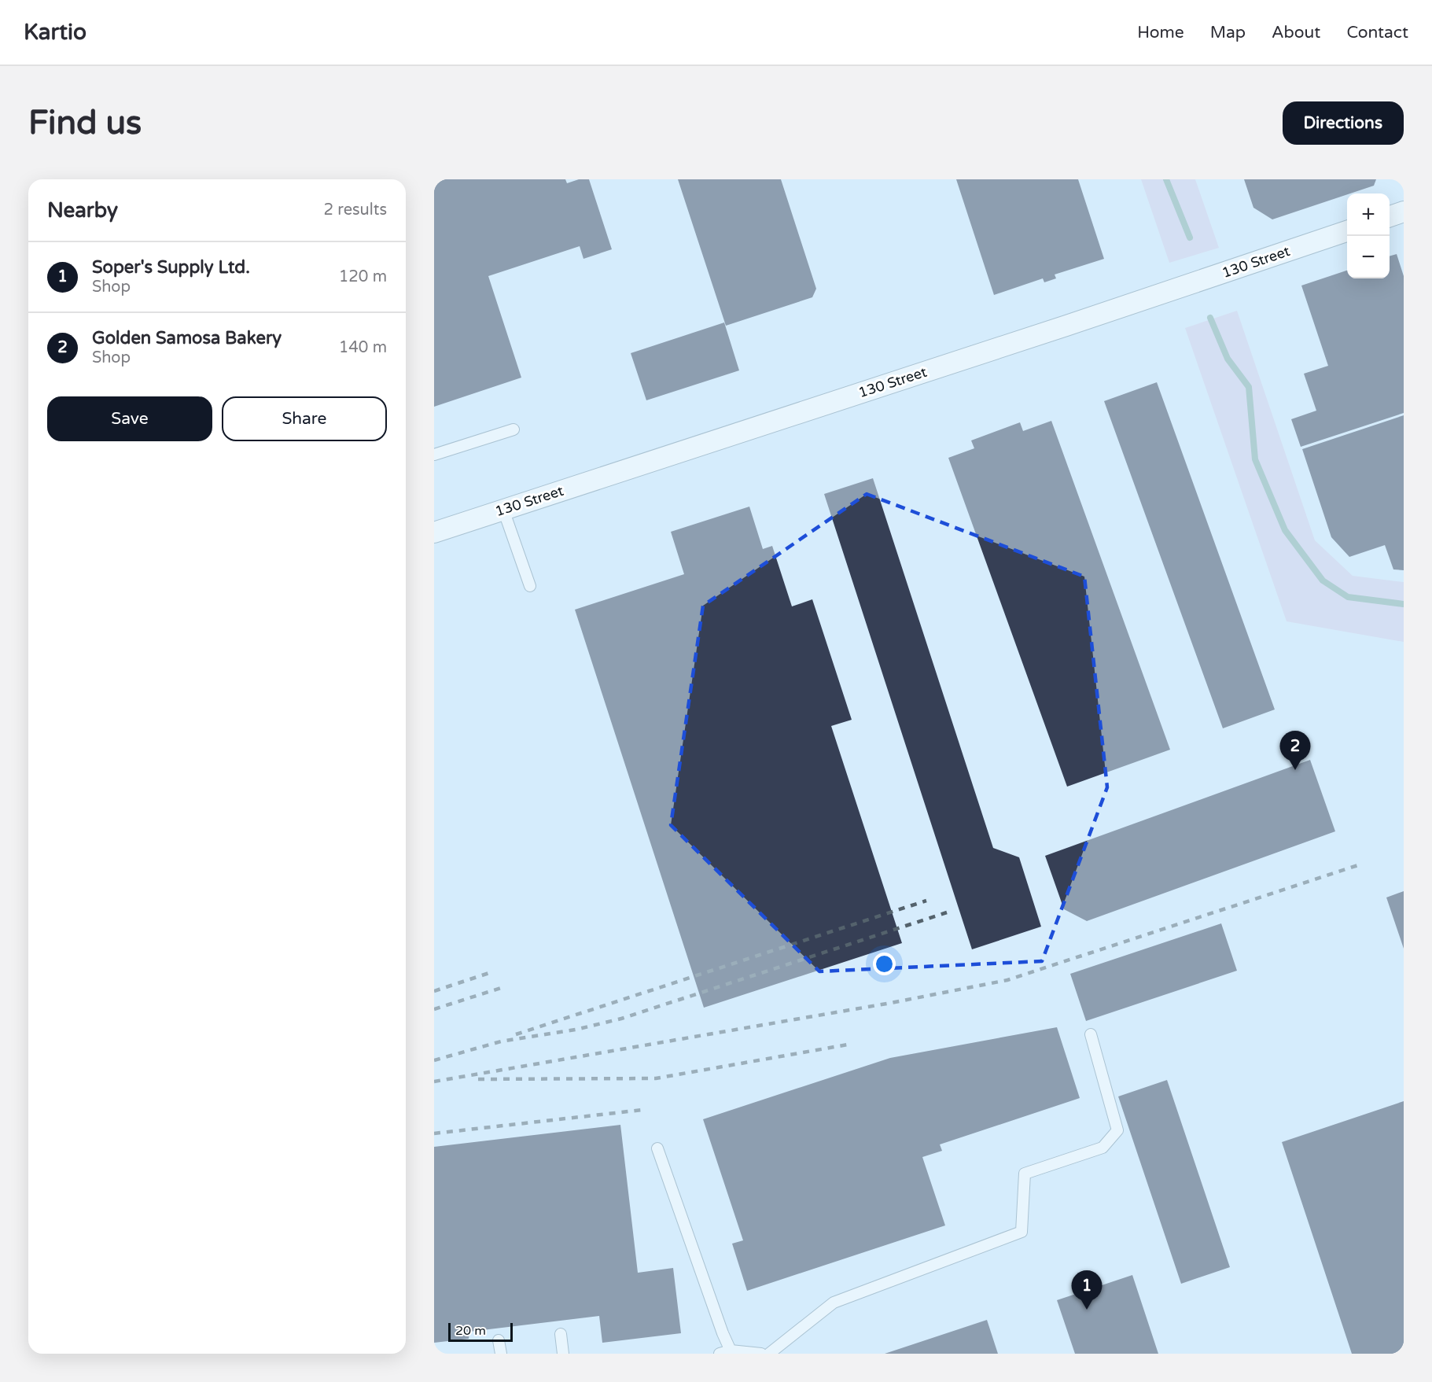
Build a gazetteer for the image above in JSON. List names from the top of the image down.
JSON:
{
  "streets": {
    "street": ["130 Street"]
  },
  "scale_bar": "20 m",
  "page": {
    "header": "Kartio",
    "nav": [
      "Home",
      "Map",
      "About",
      "Contact"
    ],
    "buttons": [
      "Directions",
      ["Save", "Share"]
    ],
    "title": "Find us",
    "heading": ["Nearby", "2 results"],
    "map_buttons": ["+", "−"],
    "list": [
      {
        "mark": "1",
        "name": "Soper's Supply Ltd.",
        "note": "Shop",
        "value": "120 m"
      },
      {
        "mark": "2",
        "name": "Golden Samosa Bakery",
        "note": "Shop",
        "value": "140 m"
      }
    ],
    "pins": ["2", "1"],
    "scale": "20 m"
  }
}
